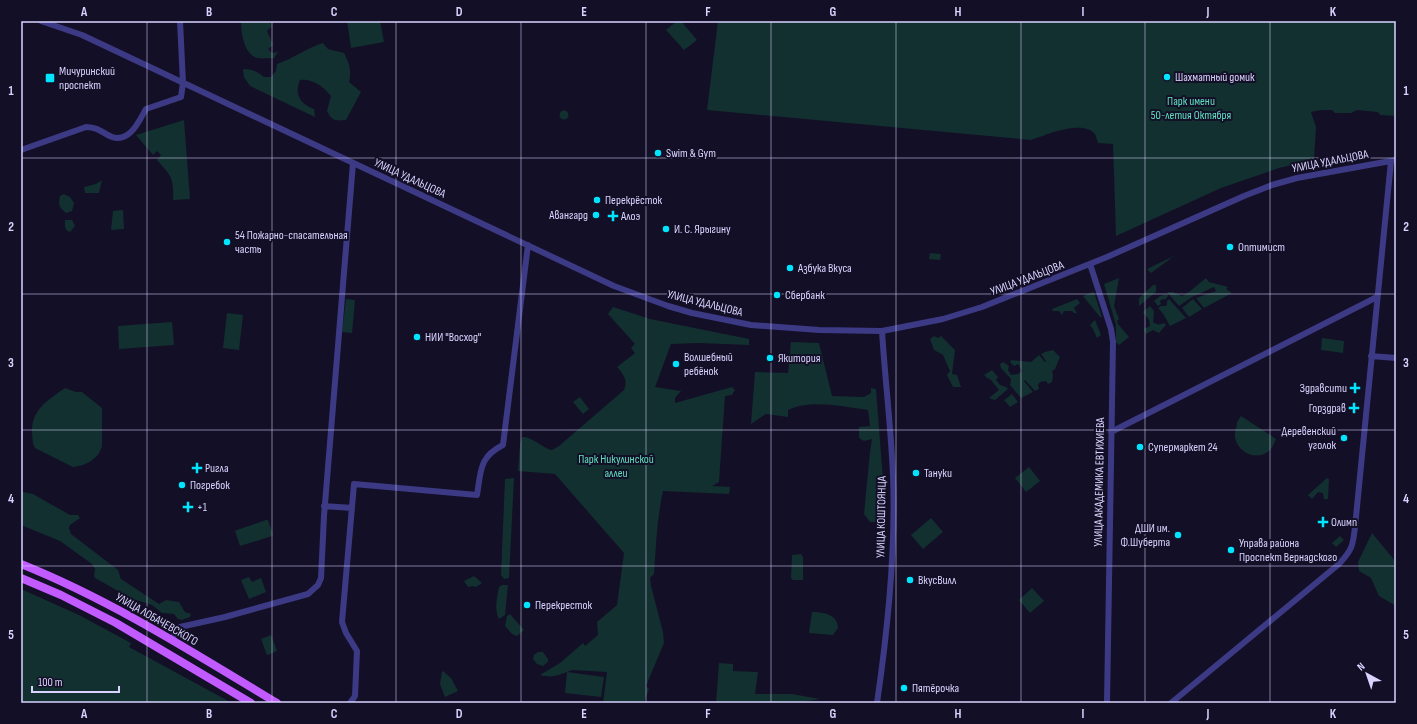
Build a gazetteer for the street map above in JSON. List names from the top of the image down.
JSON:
{
  "streets": {
    "main road": ["УЛИЦА ЛОБАЧЕВСКОГО"],
    "street": ["УЛИЦА УДАЛЬЦОВА", "УЛИЦА АКАДЕМИКА ЕВТИХИЕВА", "УЛИЦА КОШТОЯНЦА"]
  },
  "crossings": [
    ["УЛИЦА УДАЛЬЦОВА", "УЛИЦА АКАДЕМИКА ЕВТИХИЕВА"],
    ["УЛИЦА УДАЛЬЦОВА", "УЛИЦА КОШТОЯНЦА"]
  ],
  "parks": ["Парк имени 50-летия Октября", "Парк Никулинской аллеи"],
  "places": {
    "other": [
      "Шахматный домик",
      "Swim & Gym",
      "Перекрёсток",
      "Авангард",
      "И. С. Ярыгину",
      "54 Пожарно-спасательная часть",
      "Оптимист",
      "Азбука Вкуса",
      "Сбербанк",
      "НИИ \"Восход\"",
      "Якитория",
      "Волшебный ребёнок",
      "Деревенский уголок",
      "Супермаркет 24",
      "Тануки",
      "Погребок",
      "ДШИ им. Ф.Шуберта",
      "Управа района Проспект Вернадского",
      "ВкусВилл",
      "Перекресток",
      "Пятёрочка"
    ],
    "transit": ["Мичуринский проспект"],
    "health": [
      "Алоэ",
      "Здравсити",
      "Горздрав",
      "Ригла",
      "+1",
      "Олимп"
    ]
  },
  "scale_bar": "100 m",
  "north": "top left",
  "grid": {
    "columns": [
      "A",
      "B",
      "C",
      "D",
      "E",
      "F",
      "G",
      "H",
      "I",
      "J",
      "K"
    ],
    "rows": [
      "1",
      "2",
      "3",
      "4",
      "5"
    ]
  }
}
